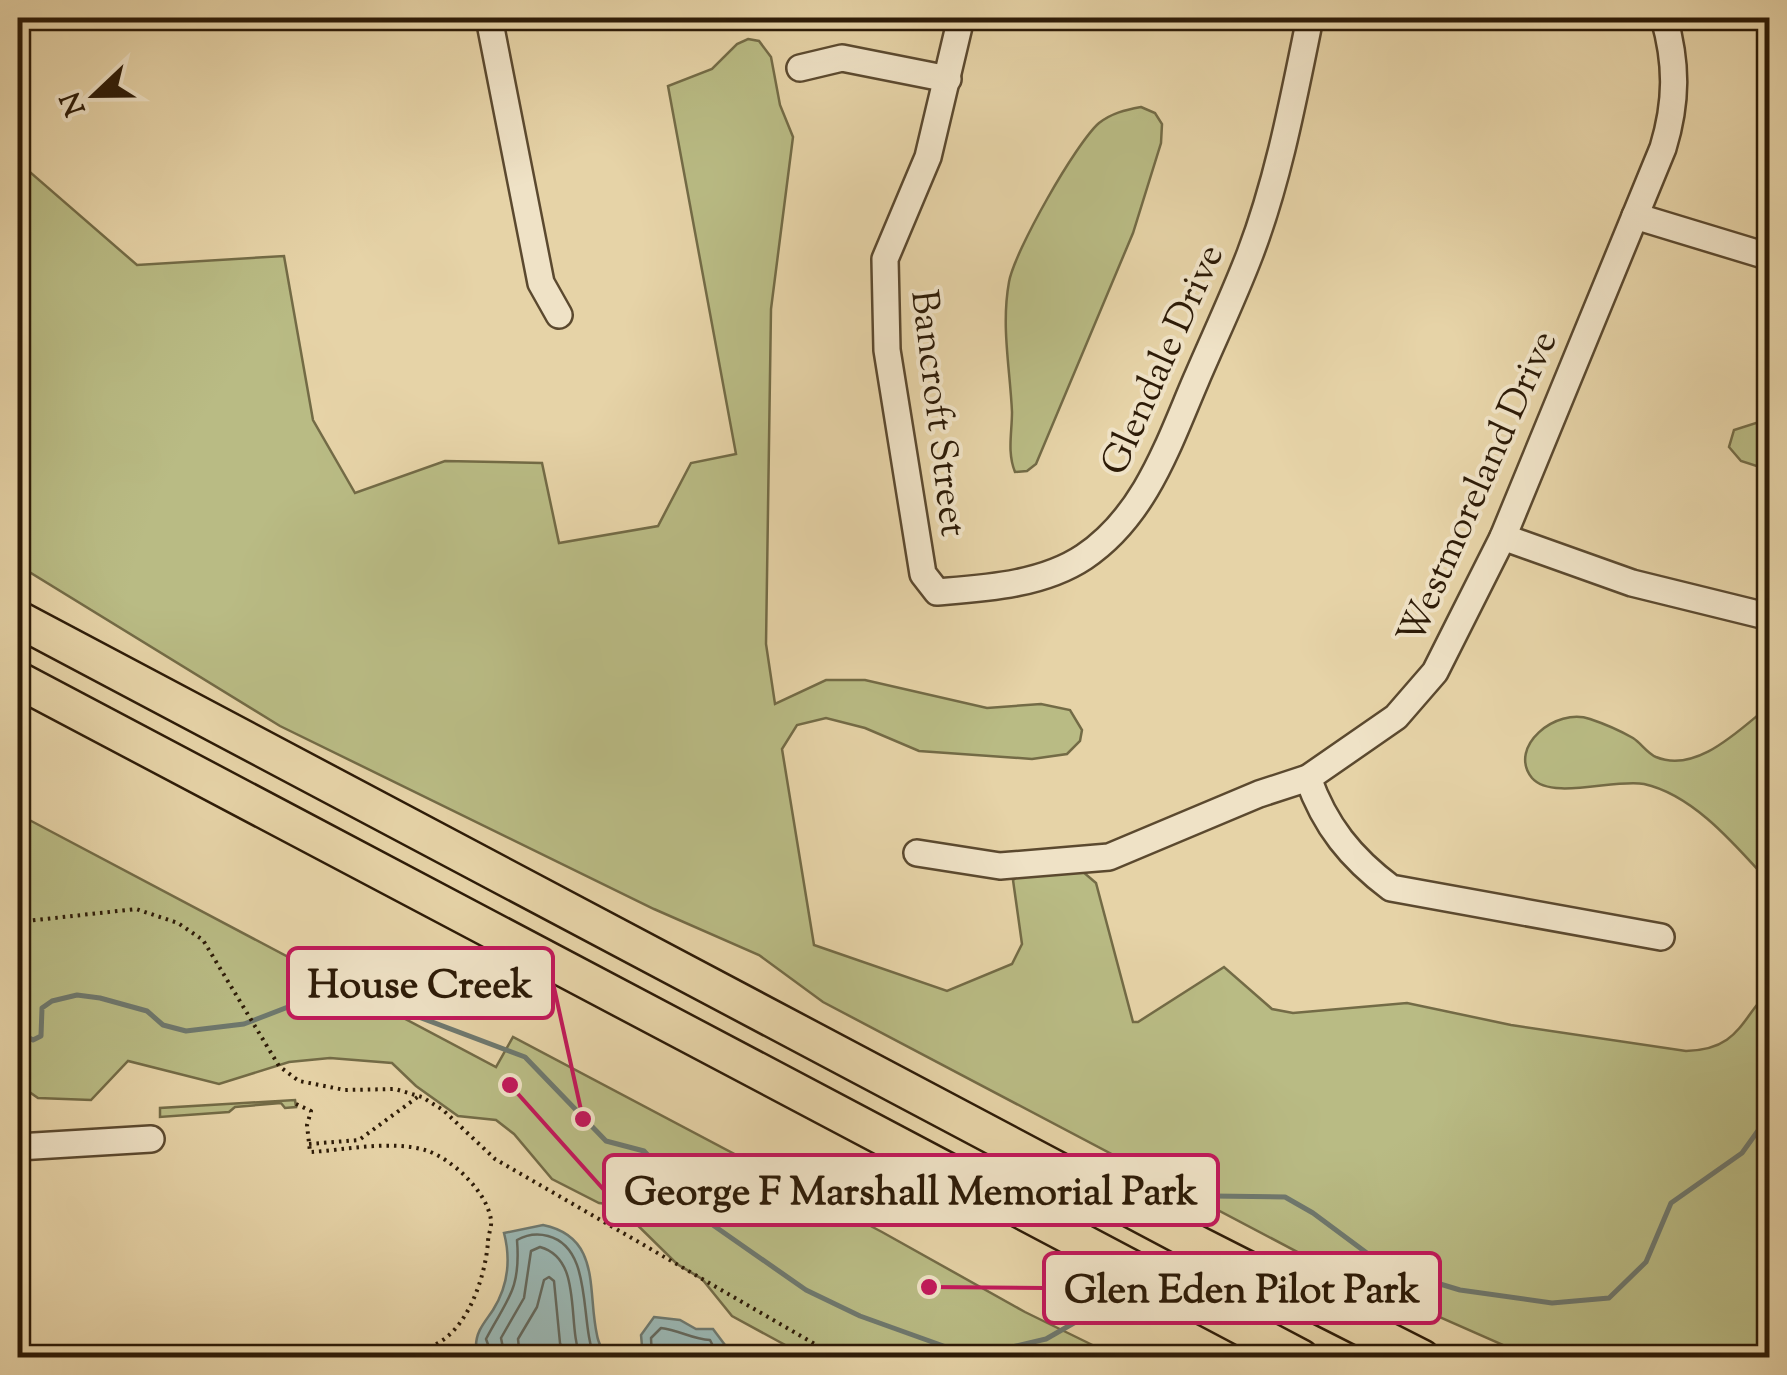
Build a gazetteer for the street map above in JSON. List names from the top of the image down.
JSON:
{
  "streets": {
    "street": ["Glendale Drive", "Bancroft Street", "Westmoreland Drive"]
  },
  "crossings": [
    ["Glendale Drive", "Bancroft Street"]
  ],
  "places": ["George F Marshall Memorial Park", "House Creek", "Glen Eden Pilot Park"],
  "north": "left"
}
